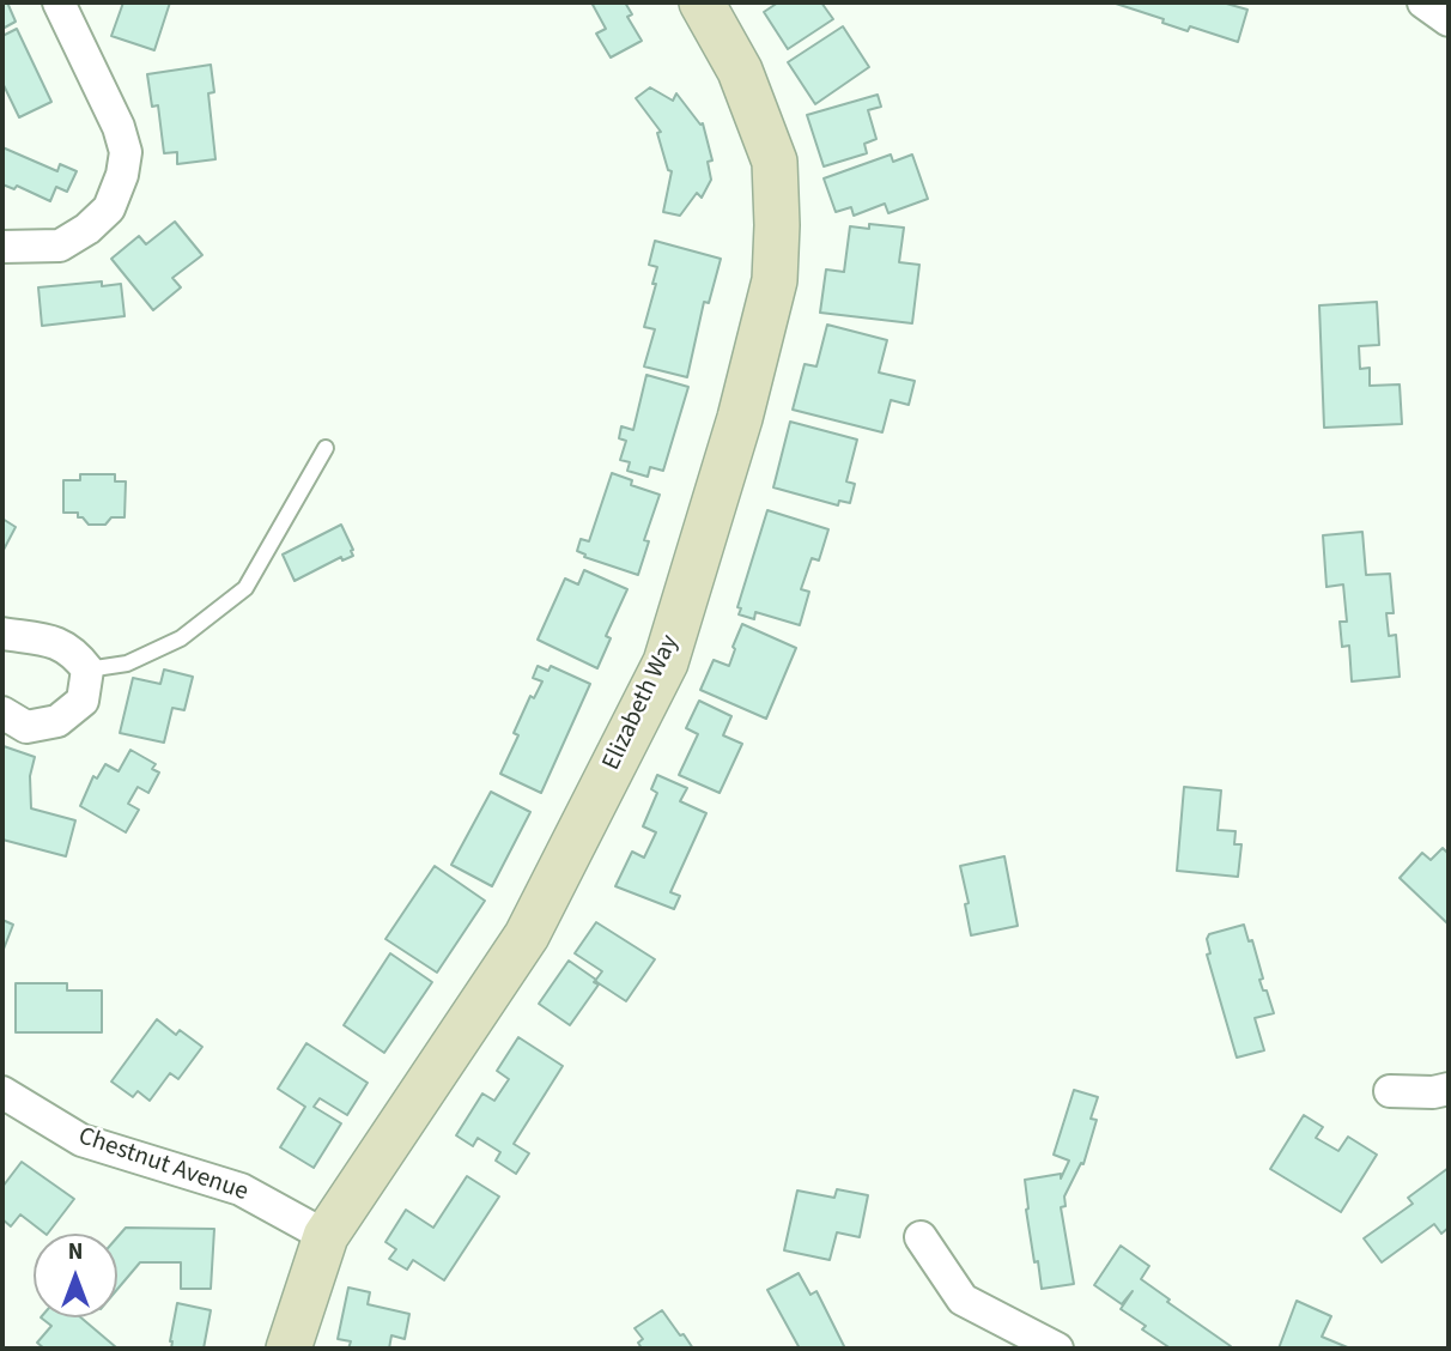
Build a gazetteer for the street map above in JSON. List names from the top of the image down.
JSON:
{
  "streets": {
    "street": ["Elizabeth Way", "Chestnut Avenue"]
  },
  "crossings": [
    ["Elizabeth Way", "Chestnut Avenue"]
  ],
  "north": "top"
}
